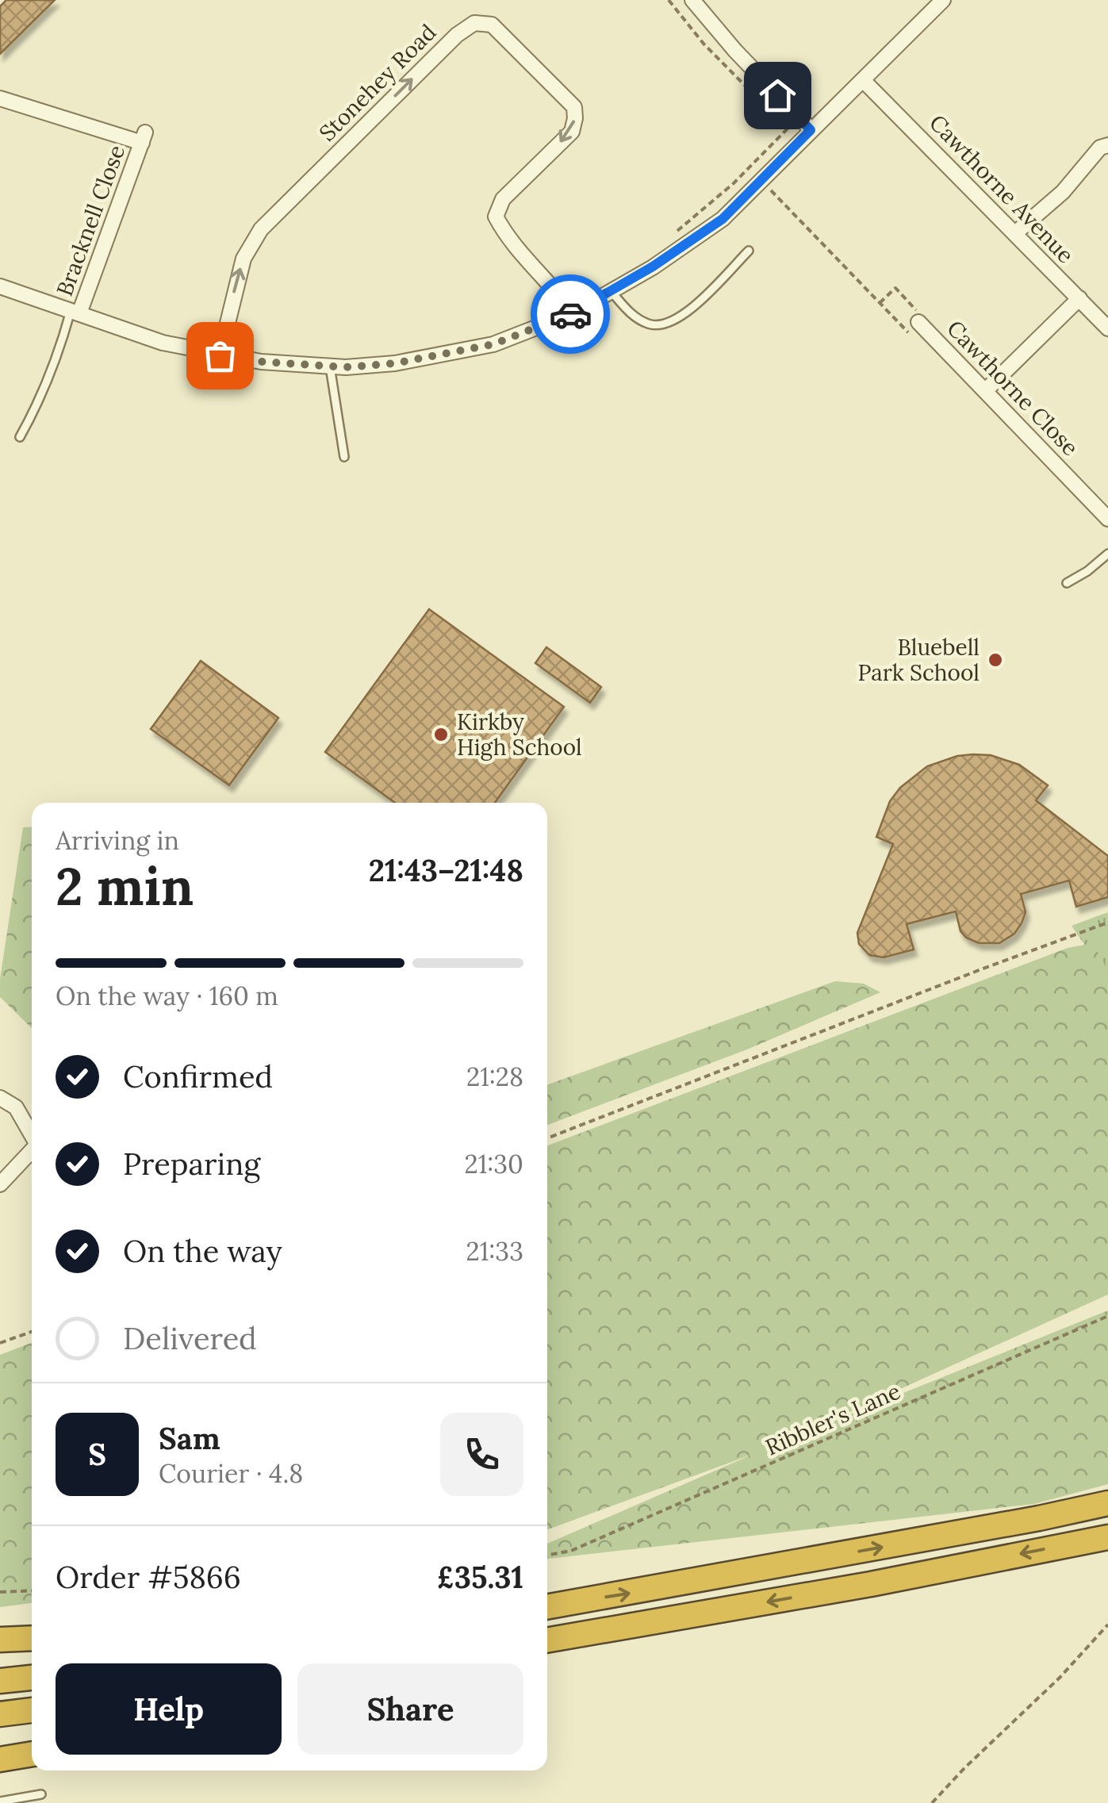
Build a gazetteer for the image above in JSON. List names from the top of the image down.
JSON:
{
  "streets": {
    "street": [
      "Stonehey Road",
      "Cawthorne Avenue",
      "Bracknell Close",
      "Cawthorne Close"
    ],
    "path": ["Ribbler's Lane"]
  },
  "places": ["Bluebell Park School", "Kirkby High School"],
  "page": {
    "heading": ["2 min", "Arriving in", "21:43–21:48"],
    "panel": [
      "Sam",
      "Courier · 4.8",
      "Order #5866",
      "£35.31"
    ],
    "bar": "On the way · 160 m",
    "list": [
      ["Confirmed", "21:28"],
      ["Preparing", "21:30"],
      ["On the way", "21:33"],
      "Delivered"
    ],
    "round": "S",
    "buttons": ["Help", "Share"]
  }
}
